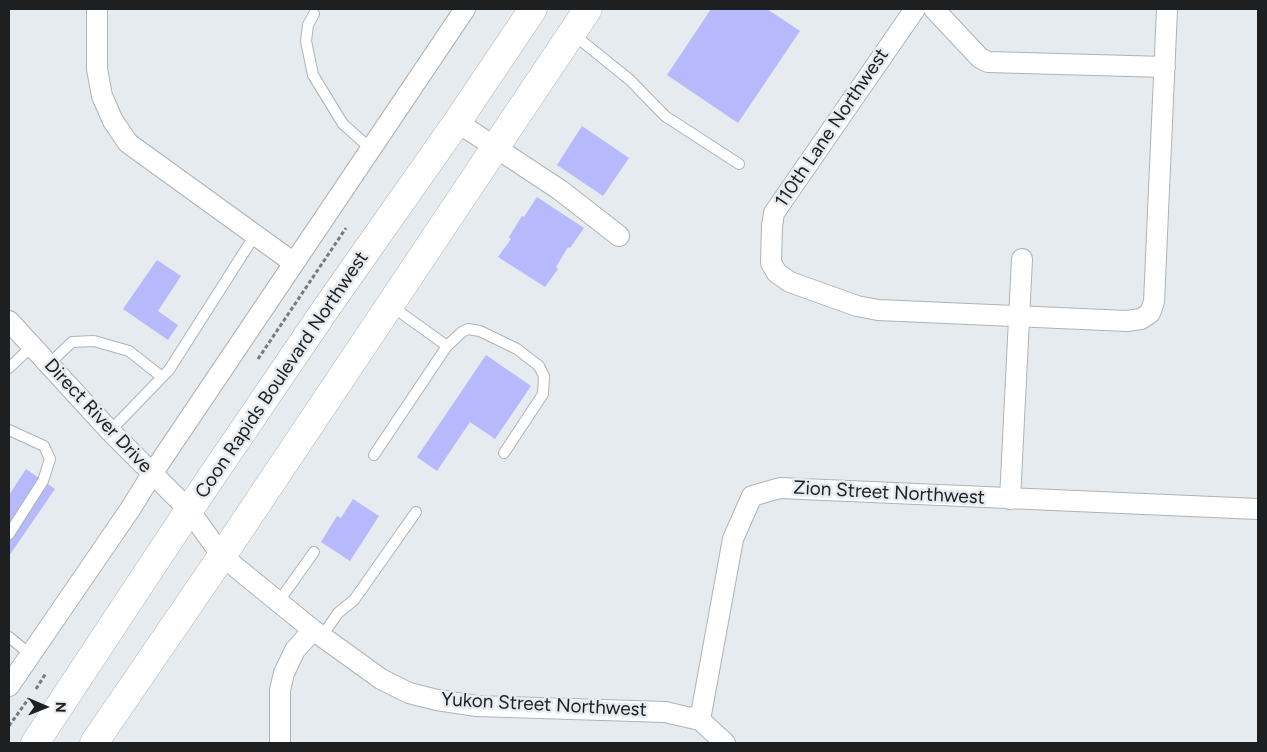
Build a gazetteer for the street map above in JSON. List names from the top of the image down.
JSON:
{
  "streets": {
    "main road": ["Coon Rapids Boulevard Northwest"],
    "street": [
      "110th Lane Northwest",
      "Direct River Drive",
      "Zion Street Northwest",
      "Yukon Street Northwest"
    ]
  },
  "crossings": [
    ["Coon Rapids Boulevard Northwest", "Direct River Drive"],
    ["Direct River Drive", "Yukon Street Northwest"],
    ["Zion Street Northwest", "Yukon Street Northwest"]
  ],
  "north": "right"
}
